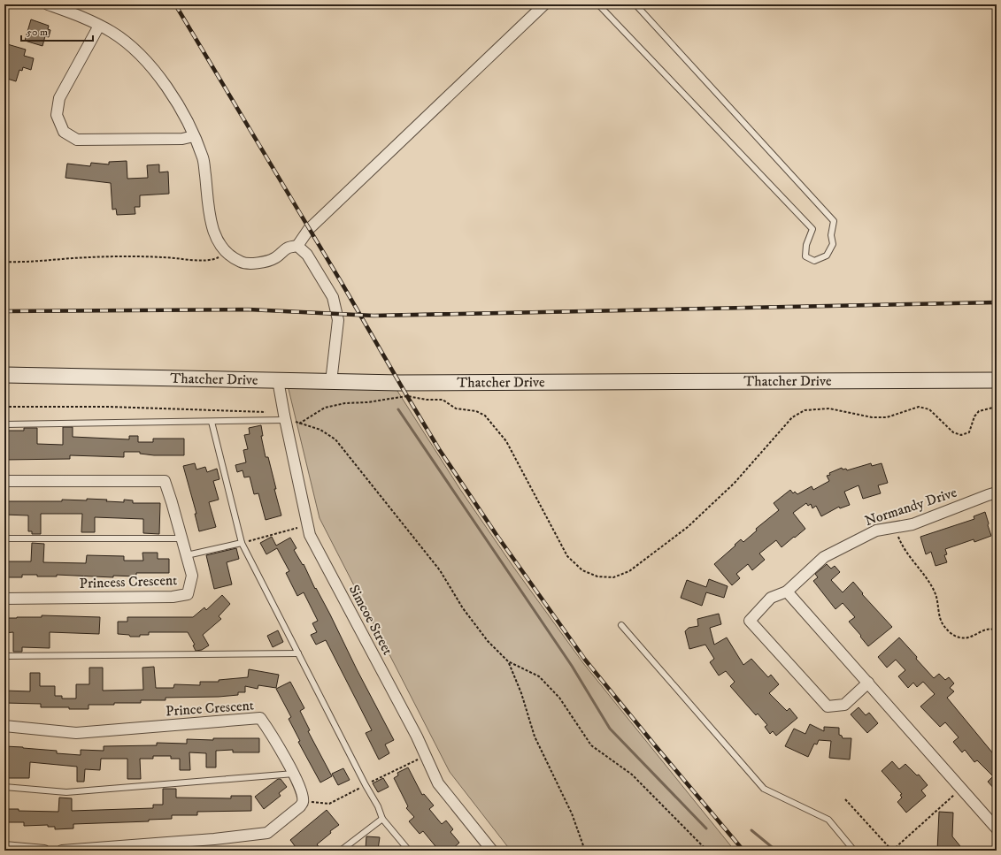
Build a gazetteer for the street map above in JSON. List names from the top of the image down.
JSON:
{
  "streets": {
    "main road": ["Thatcher Drive"],
    "street": [
      "Normandy Drive",
      "Princess Crescent",
      "Simcoe Street",
      "Prince Crescent"
    ]
  },
  "crossings": [
    ["Thatcher Drive", "Simcoe Street"]
  ],
  "scale_bar": "50 m"
}
